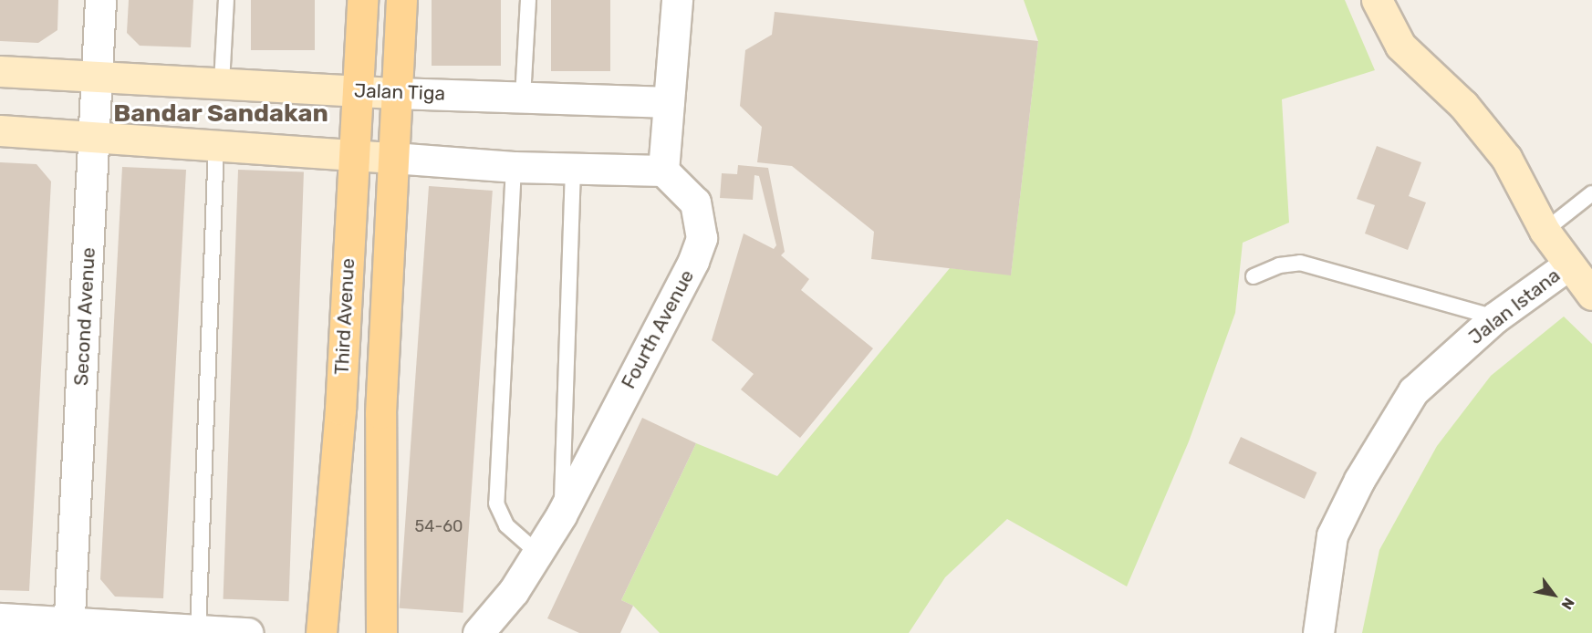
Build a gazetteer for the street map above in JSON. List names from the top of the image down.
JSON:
{
  "streets": {
    "main road": ["Third Avenue"],
    "street": [
      "Jalan Tiga",
      "Jalan Istana",
      "Second Avenue",
      "Fourth Avenue"
    ]
  },
  "crossings": [
    ["Jalan Tiga", "Second Avenue"],
    ["Jalan Tiga", "Third Avenue"]
  ],
  "districts": ["Bandar Sandakan"],
  "house_numbers": ["54-60"],
  "north": "bottom right"
}
